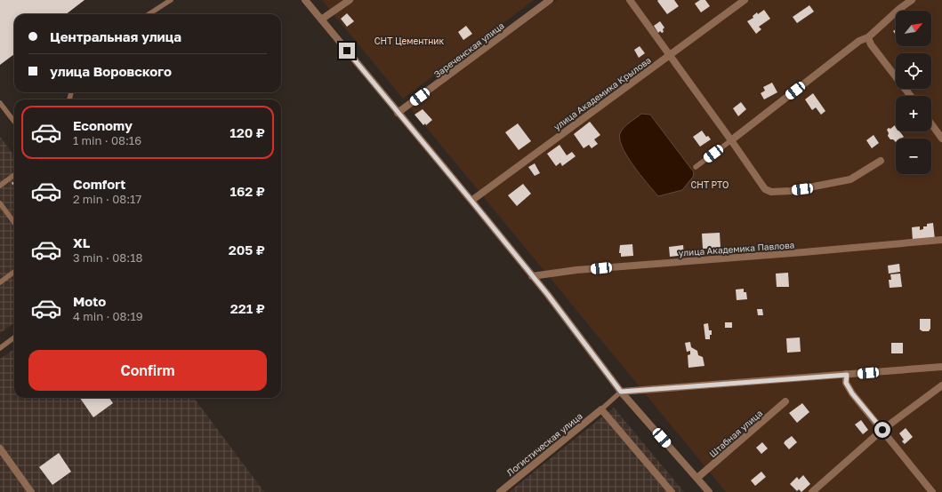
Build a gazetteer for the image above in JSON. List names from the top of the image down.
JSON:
{
  "streets": {
    "street": [
      "Зареченская улица",
      "улица Академика Крылова",
      "улица Академика Павлова",
      "Штабная улица",
      "Логистическая улица"
    ]
  },
  "parks": ["СНТ Цементник", "СНТ РТО"],
  "north": "top right",
  "page": {
    "map_buttons": ["+", "−"],
    "banner": ["Центральная улица", "улица Воровского"],
    "list": [
      {
        "name": "Economy",
        "note": "1 min · 08:16",
        "value": "120 ₽"
      },
      {
        "name": "Comfort",
        "note": "2 min · 08:17",
        "value": "162 ₽"
      },
      {
        "name": "XL",
        "note": "3 min · 08:18",
        "value": "205 ₽"
      },
      {
        "name": "Moto",
        "note": "4 min · 08:19",
        "value": "221 ₽"
      }
    ],
    "buttons": "Confirm"
  }
}
